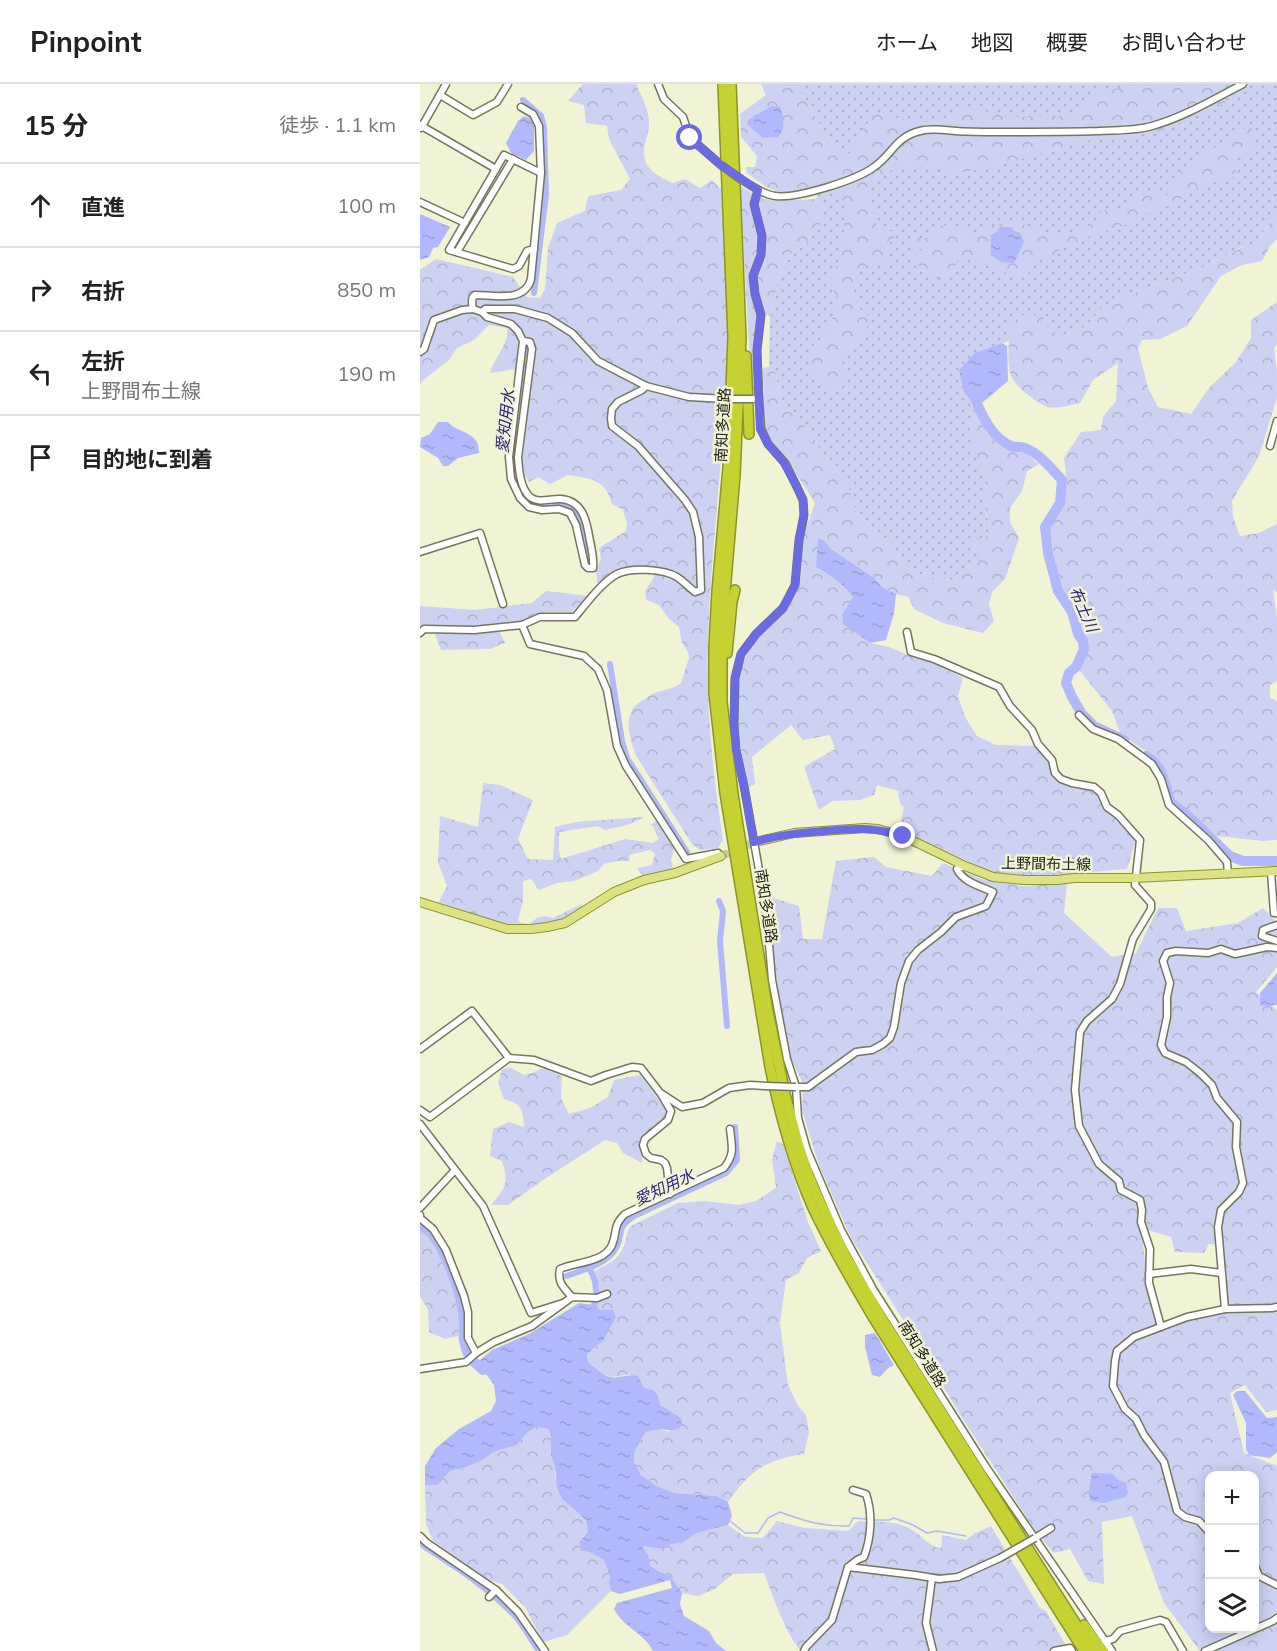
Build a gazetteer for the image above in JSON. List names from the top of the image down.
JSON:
{
  "streets": {
    "highway": ["南知多道路"],
    "main road": ["上野間布土線"]
  },
  "water": ["愛知用水", "布土川"],
  "page": {
    "header": "Pinpoint",
    "nav": [
      "ホーム",
      "地図",
      "概要",
      "お問い合わせ"
    ],
    "heading": ["15 分", "徒歩 · 1.1 km"],
    "list": [
      ["直進", "100 m"],
      ["右折", "850 m"],
      ["左折", "上野間布土線", "190 m"],
      "目的地に到着"
    ],
    "map_buttons": ["+", "−"]
  }
}
